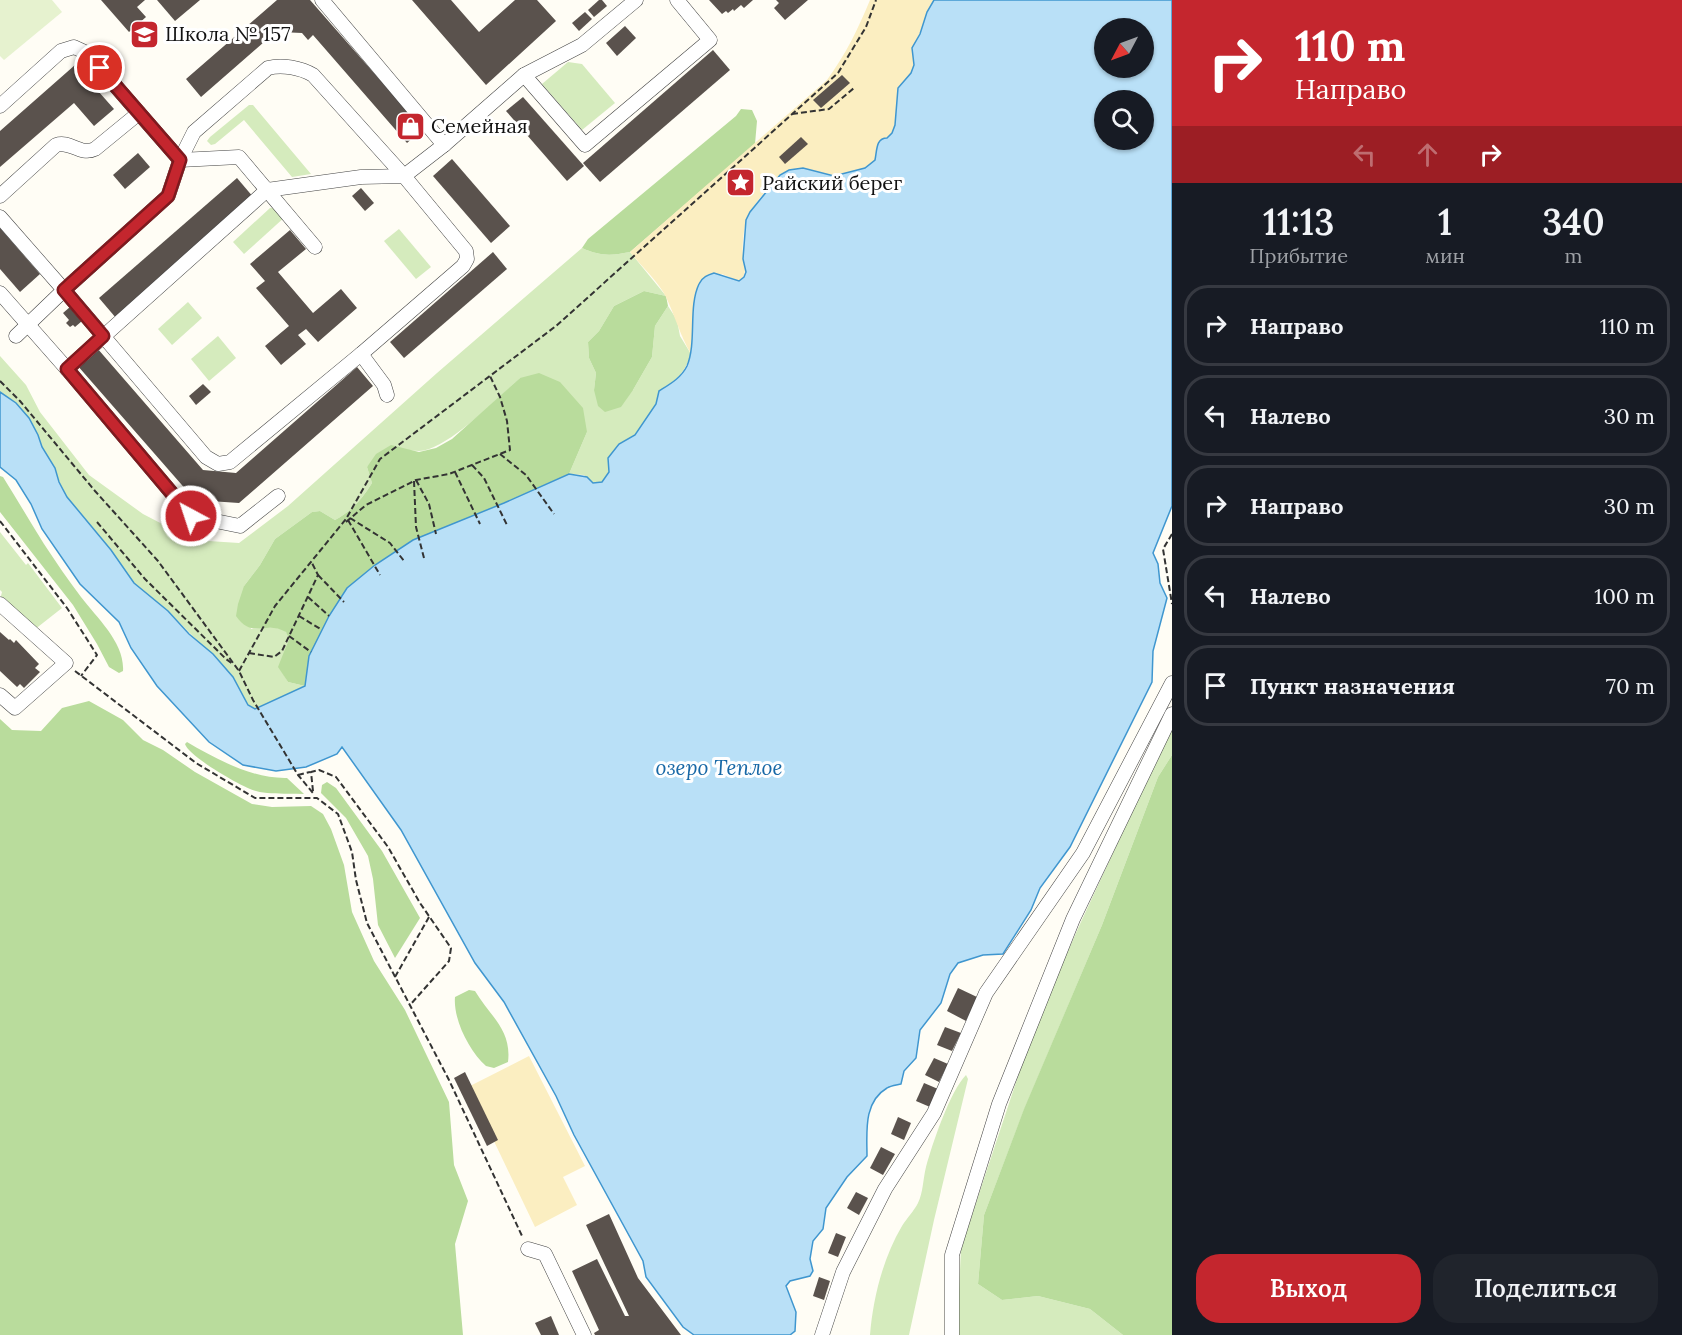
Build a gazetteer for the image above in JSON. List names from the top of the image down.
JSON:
{
  "water": ["озеро Теплое"],
  "places": {
    "school or university": ["Школа № 157"],
    "shop": ["Семейная"],
    "place": ["Райский берег"]
  },
  "north": "bottom left",
  "page": {
    "turn": ["110 m", "Направо"],
    "eta": [
      "11:13",
      "Прибытие",
      "1",
      "мин",
      "340",
      "m"
    ],
    "list": [
      {
        "name": "Направо",
        "value": "110 m"
      },
      {
        "name": "Налево",
        "value": "30 m"
      },
      {
        "name": "Направо",
        "value": "30 m"
      },
      {
        "name": "Налево",
        "value": "100 m"
      },
      {
        "name": "Пункт назначения",
        "value": "70 m"
      }
    ],
    "buttons": ["Выход", "Поделиться"]
  }
}
